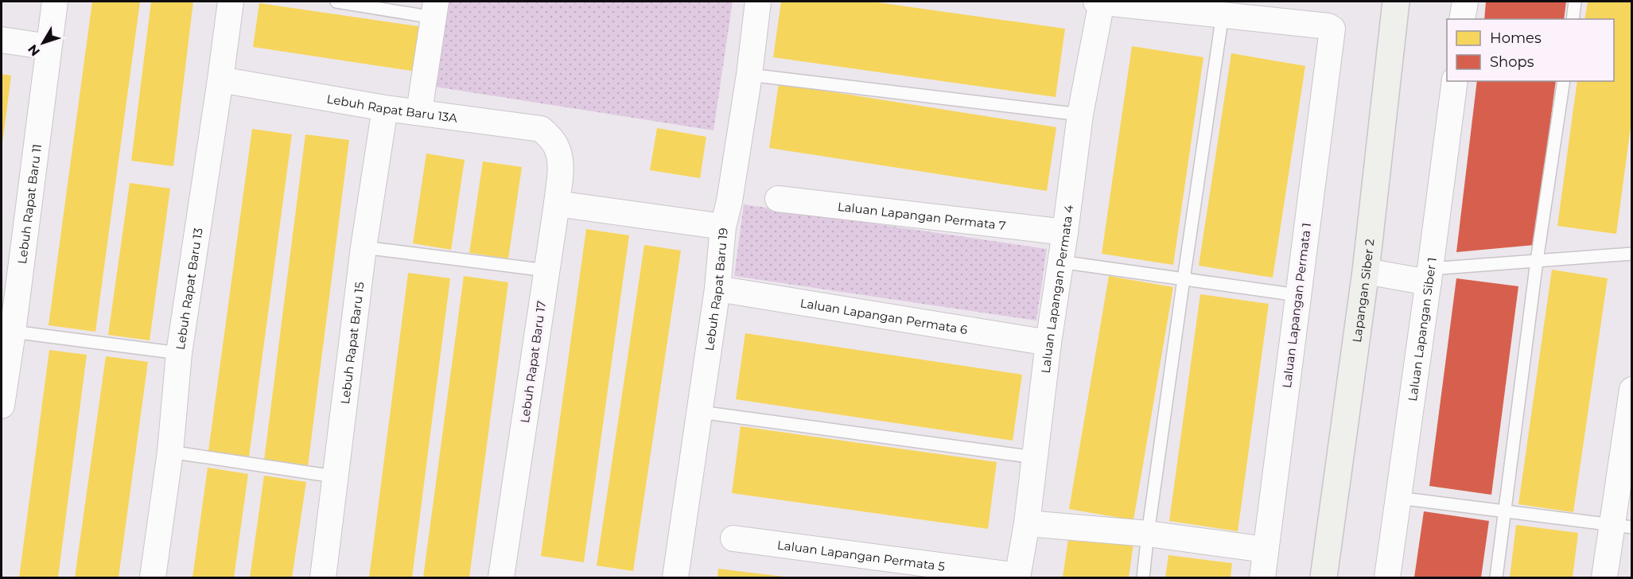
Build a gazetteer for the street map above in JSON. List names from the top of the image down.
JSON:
{
  "streets": {
    "street": [
      "Lebuh Rapat Baru 13A",
      "Lebuh Rapat Baru 11",
      "Laluan Lapangan Permata 7",
      "Lebuh Rapat Baru 13",
      "Lebuh Rapat Baru 19",
      "Laluan Lapangan Permata 4",
      "Lapangan Siber 2",
      "Laluan Lapangan Permata 1",
      "Laluan Lapangan Permata 6",
      "Laluan Lapangan Siber 1",
      "Lebuh Rapat Baru 15",
      "Lebuh Rapat Baru 17",
      "Laluan Lapangan Permata 5"
    ]
  },
  "crossings": [
    ["Lebuh Rapat Baru 13A", "Lebuh Rapat Baru 13"],
    ["Lebuh Rapat Baru 13A", "Lebuh Rapat Baru 15"],
    ["Lebuh Rapat Baru 13A", "Lebuh Rapat Baru 17"],
    ["Laluan Lapangan Permata 7", "Laluan Lapangan Permata 4"],
    ["Lebuh Rapat Baru 19", "Laluan Lapangan Permata 6"],
    ["Laluan Lapangan Permata 4", "Laluan Lapangan Permata 6"],
    ["Laluan Lapangan Permata 4", "Laluan Lapangan Permata 5"]
  ],
  "legend": ["Homes", "Shops"],
  "north": "bottom left"
}
